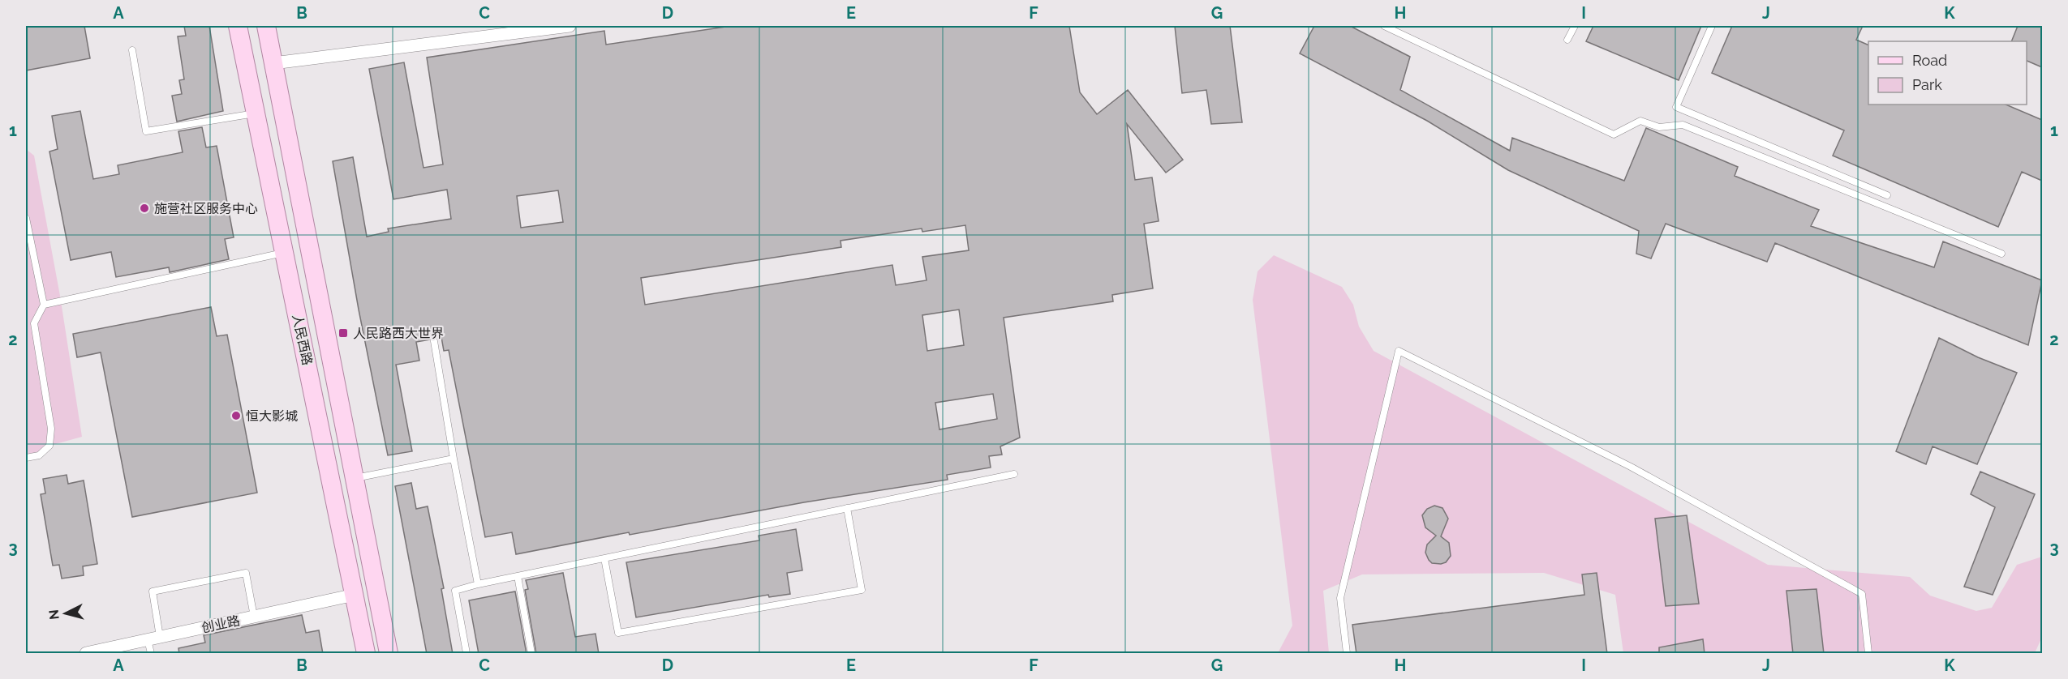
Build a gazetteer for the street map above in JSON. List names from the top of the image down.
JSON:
{
  "streets": {
    "main road": ["人民西路"],
    "street": ["创业路"]
  },
  "crossings": [
    ["人民西路", "创业路"]
  ],
  "places": {
    "other": ["施营社区服务中心", "恒大影城"],
    "transit": ["人民路西大世界"]
  },
  "legend": ["Road", "Park"],
  "north": "left",
  "grid": {
    "columns": [
      "A",
      "B",
      "C",
      "D",
      "E",
      "F",
      "G",
      "H",
      "I",
      "J",
      "K"
    ],
    "rows": ["1", "2", "3"]
  }
}
